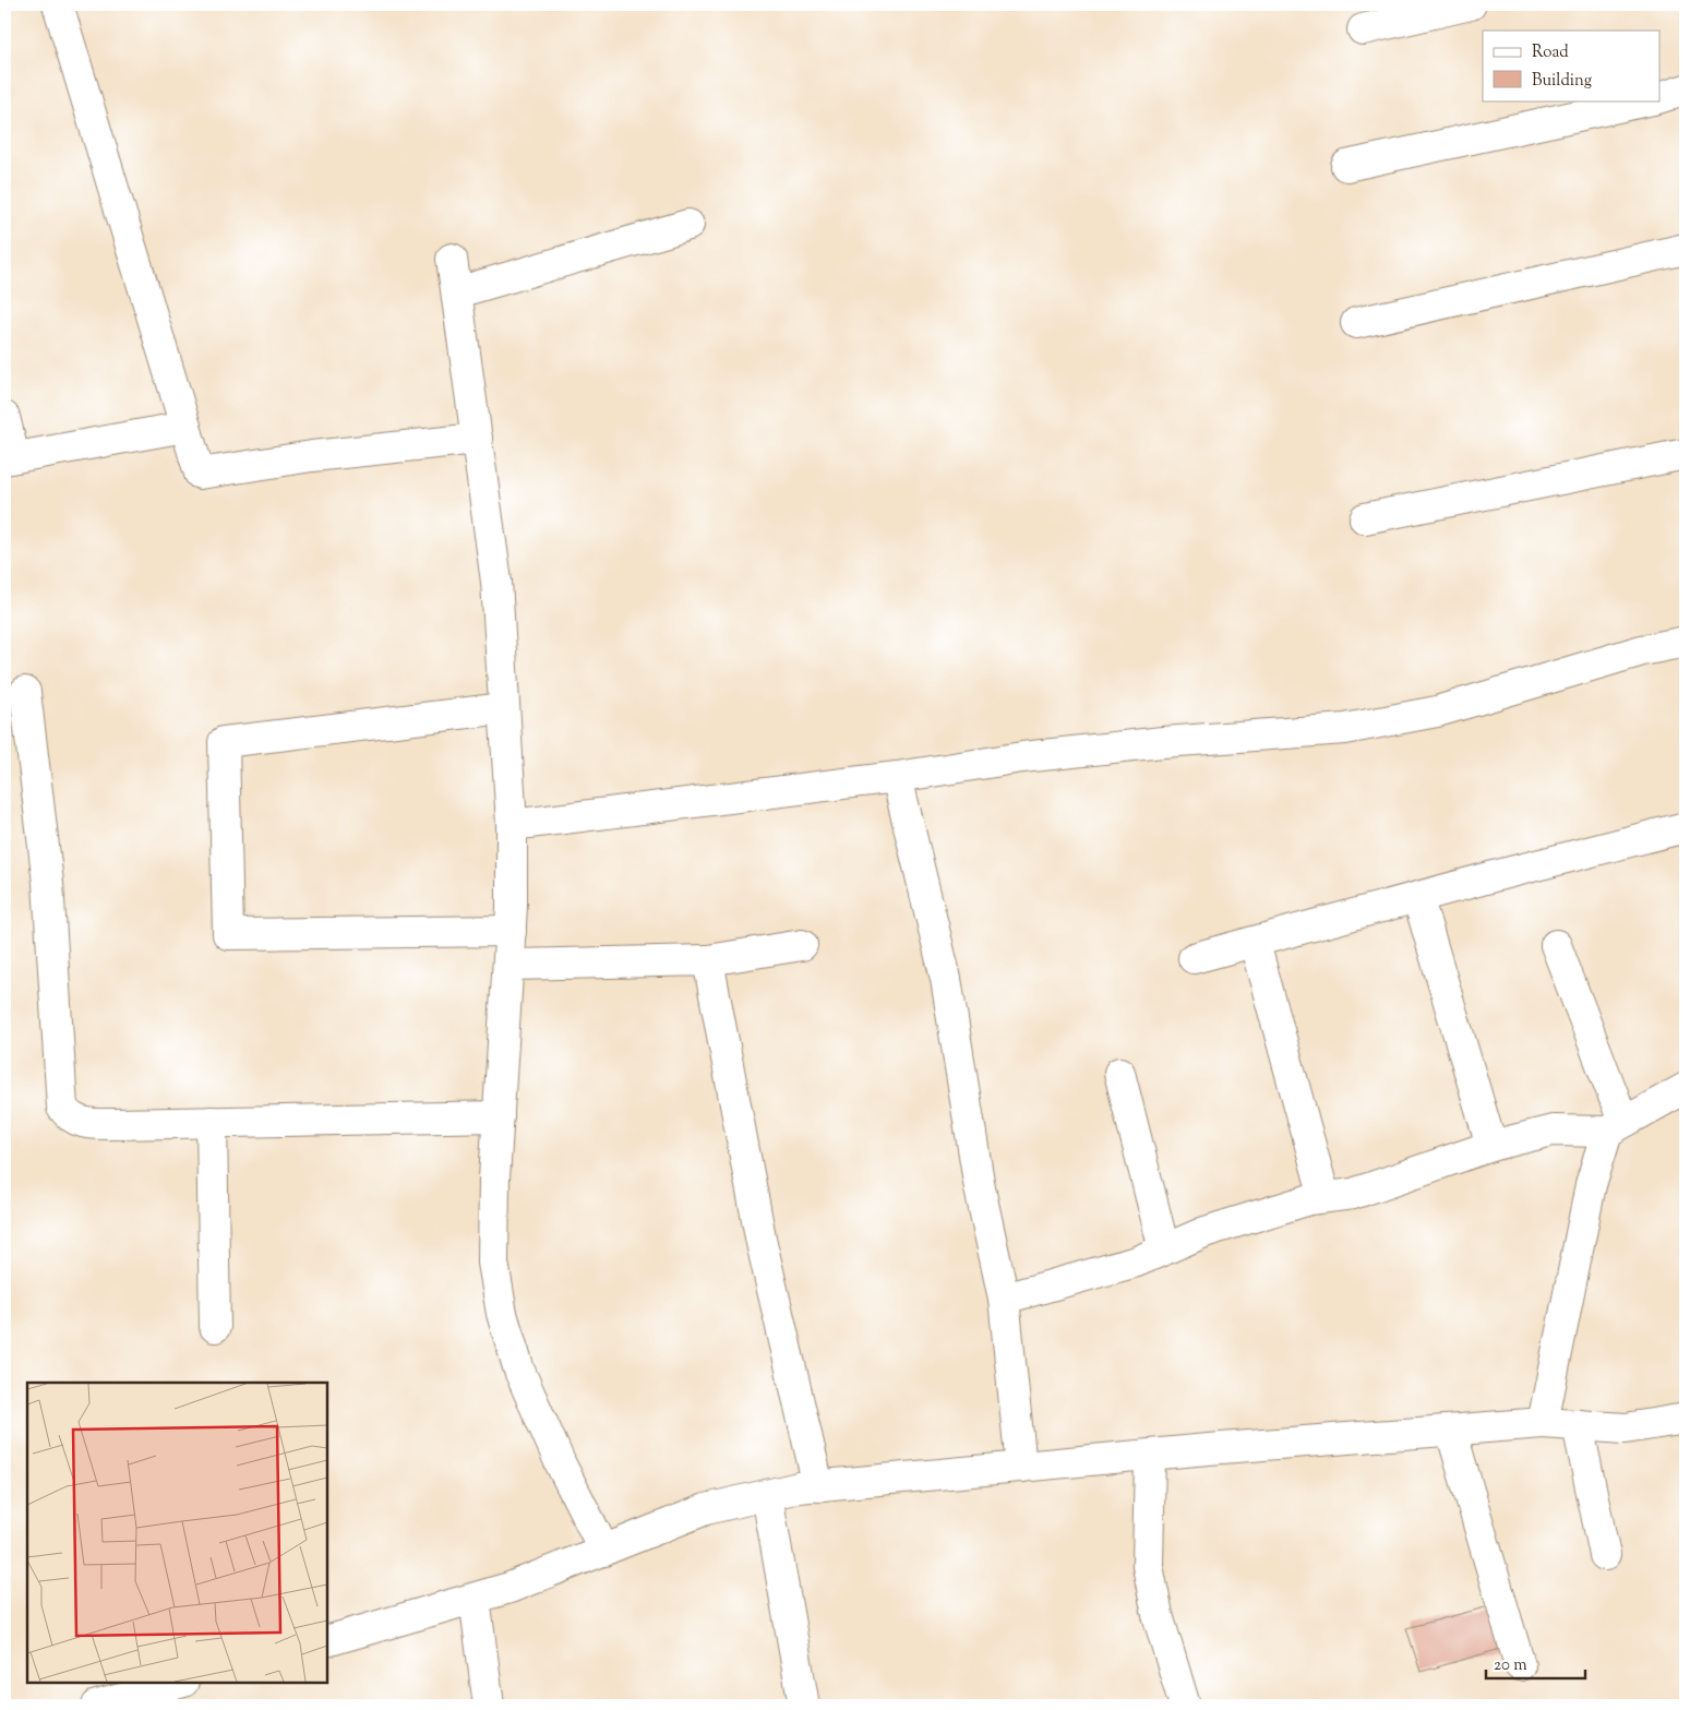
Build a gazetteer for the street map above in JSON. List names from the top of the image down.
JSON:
{
  "legend": ["Road", "Building"],
  "scale_bar": "20 m"
}
